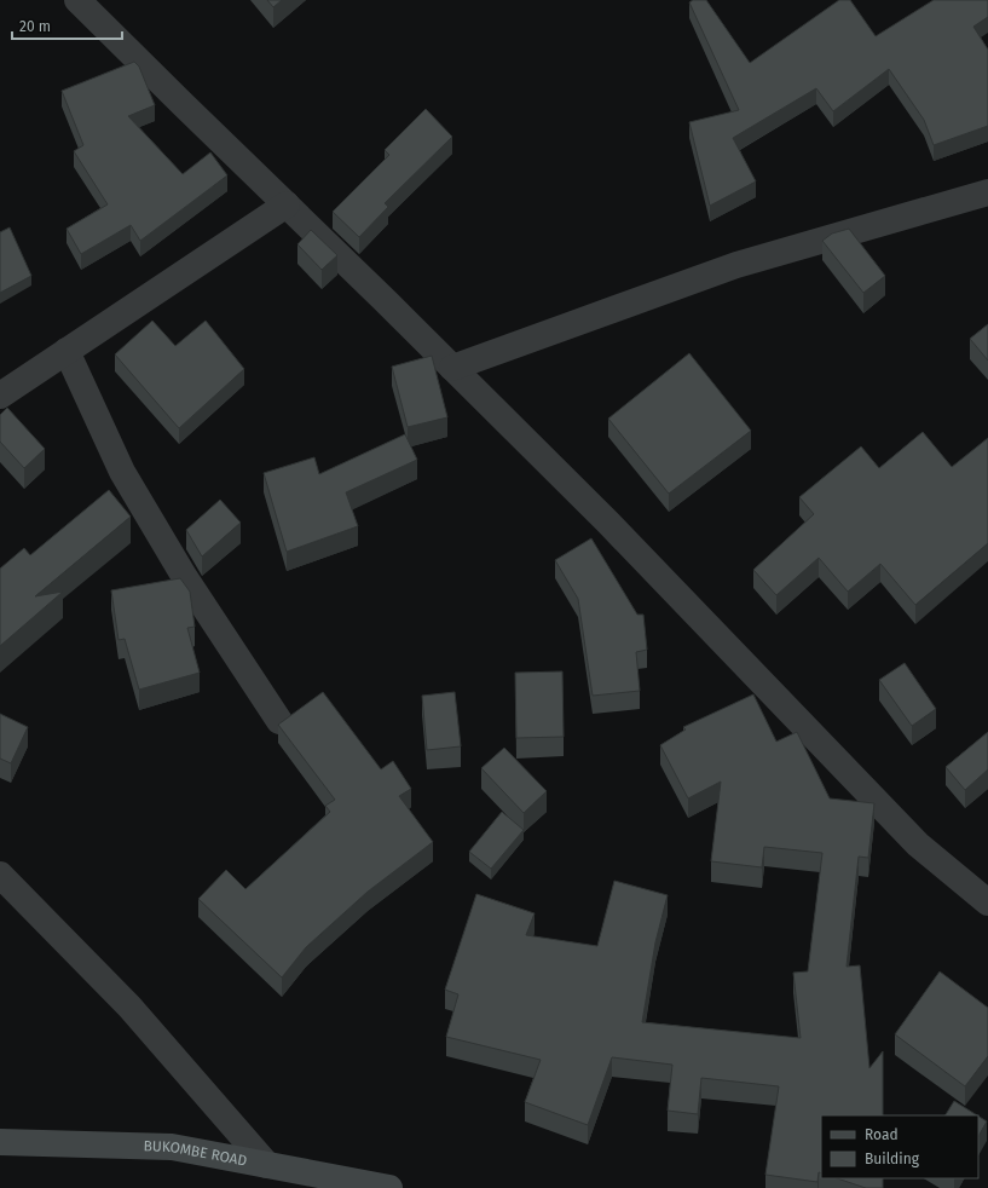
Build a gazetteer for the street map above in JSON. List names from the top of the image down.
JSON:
{
  "streets": {
    "main road": ["BUKOMBE ROAD"]
  },
  "legend": ["Road", "Building"],
  "scale_bar": "20 m"
}
